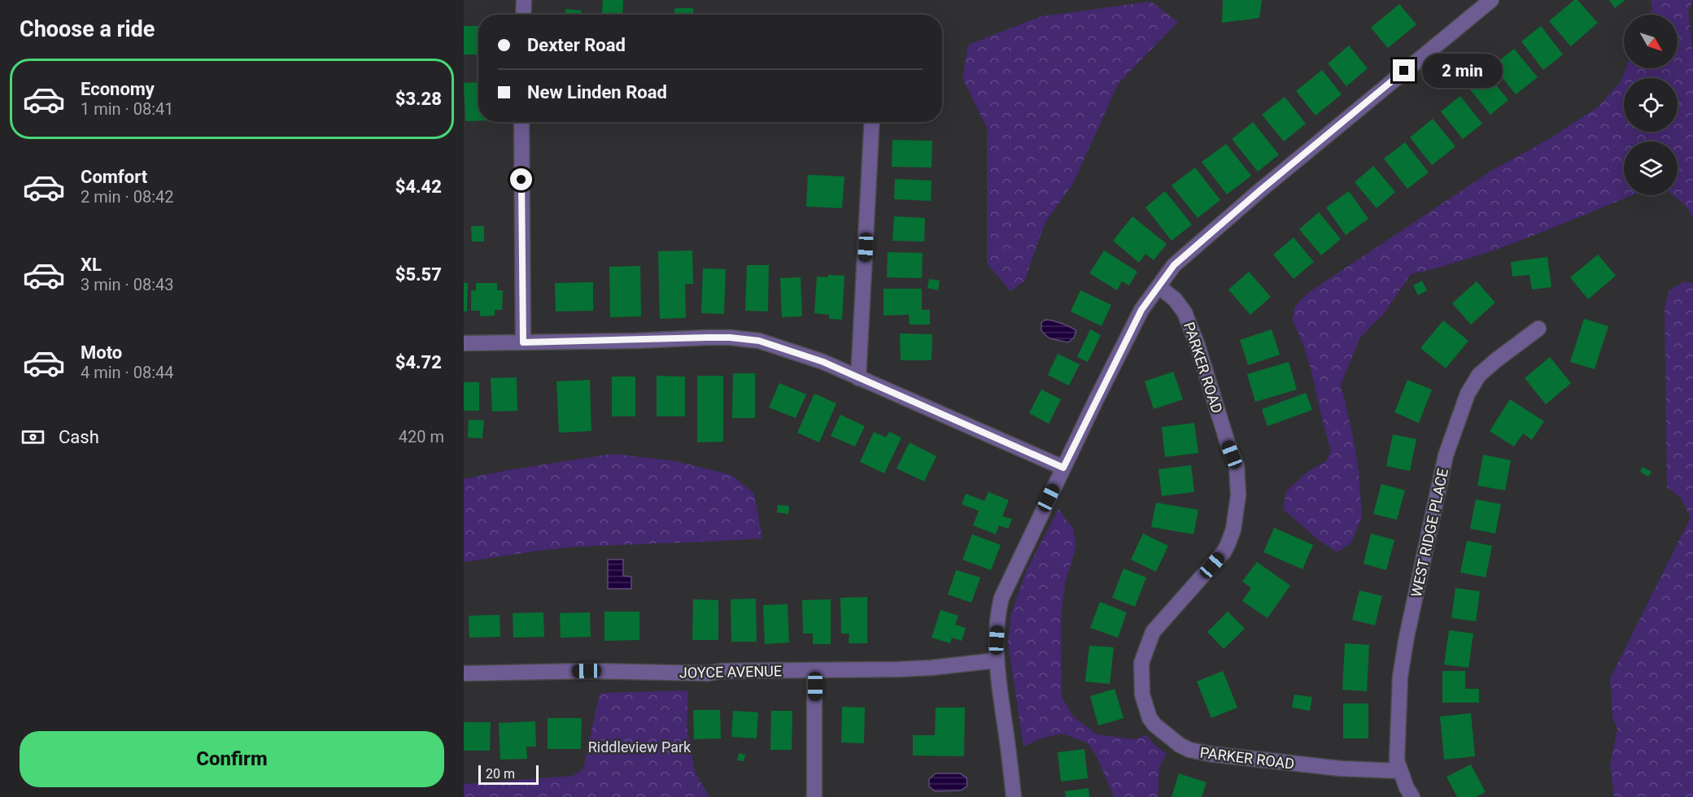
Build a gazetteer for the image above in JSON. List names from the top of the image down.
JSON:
{
  "streets": {
    "street": ["PARKER ROAD", "WEST RIDGE PLACE", "JOYCE AVENUE"]
  },
  "crossings": [
    ["PARKER ROAD", "WEST RIDGE PLACE"]
  ],
  "parks": ["Riddleview Park"],
  "scale_bar": "20 m",
  "north": "bottom right",
  "page": {
    "heading": "Choose a ride",
    "banner": ["Dexter Road", "New Linden Road"],
    "bubble": "2 min",
    "list": [
      {
        "name": "Economy",
        "note": "1 min · 08:41",
        "value": "$3.28"
      },
      {
        "name": "Comfort",
        "note": "2 min · 08:42",
        "value": "$4.42"
      },
      {
        "name": "XL",
        "note": "3 min · 08:43",
        "value": "$5.57"
      },
      {
        "name": "Moto",
        "note": "4 min · 08:44",
        "value": "$4.72"
      }
    ],
    "pay": ["Cash", "420 m"],
    "buttons": "Confirm",
    "scale": "20 m"
  }
}
